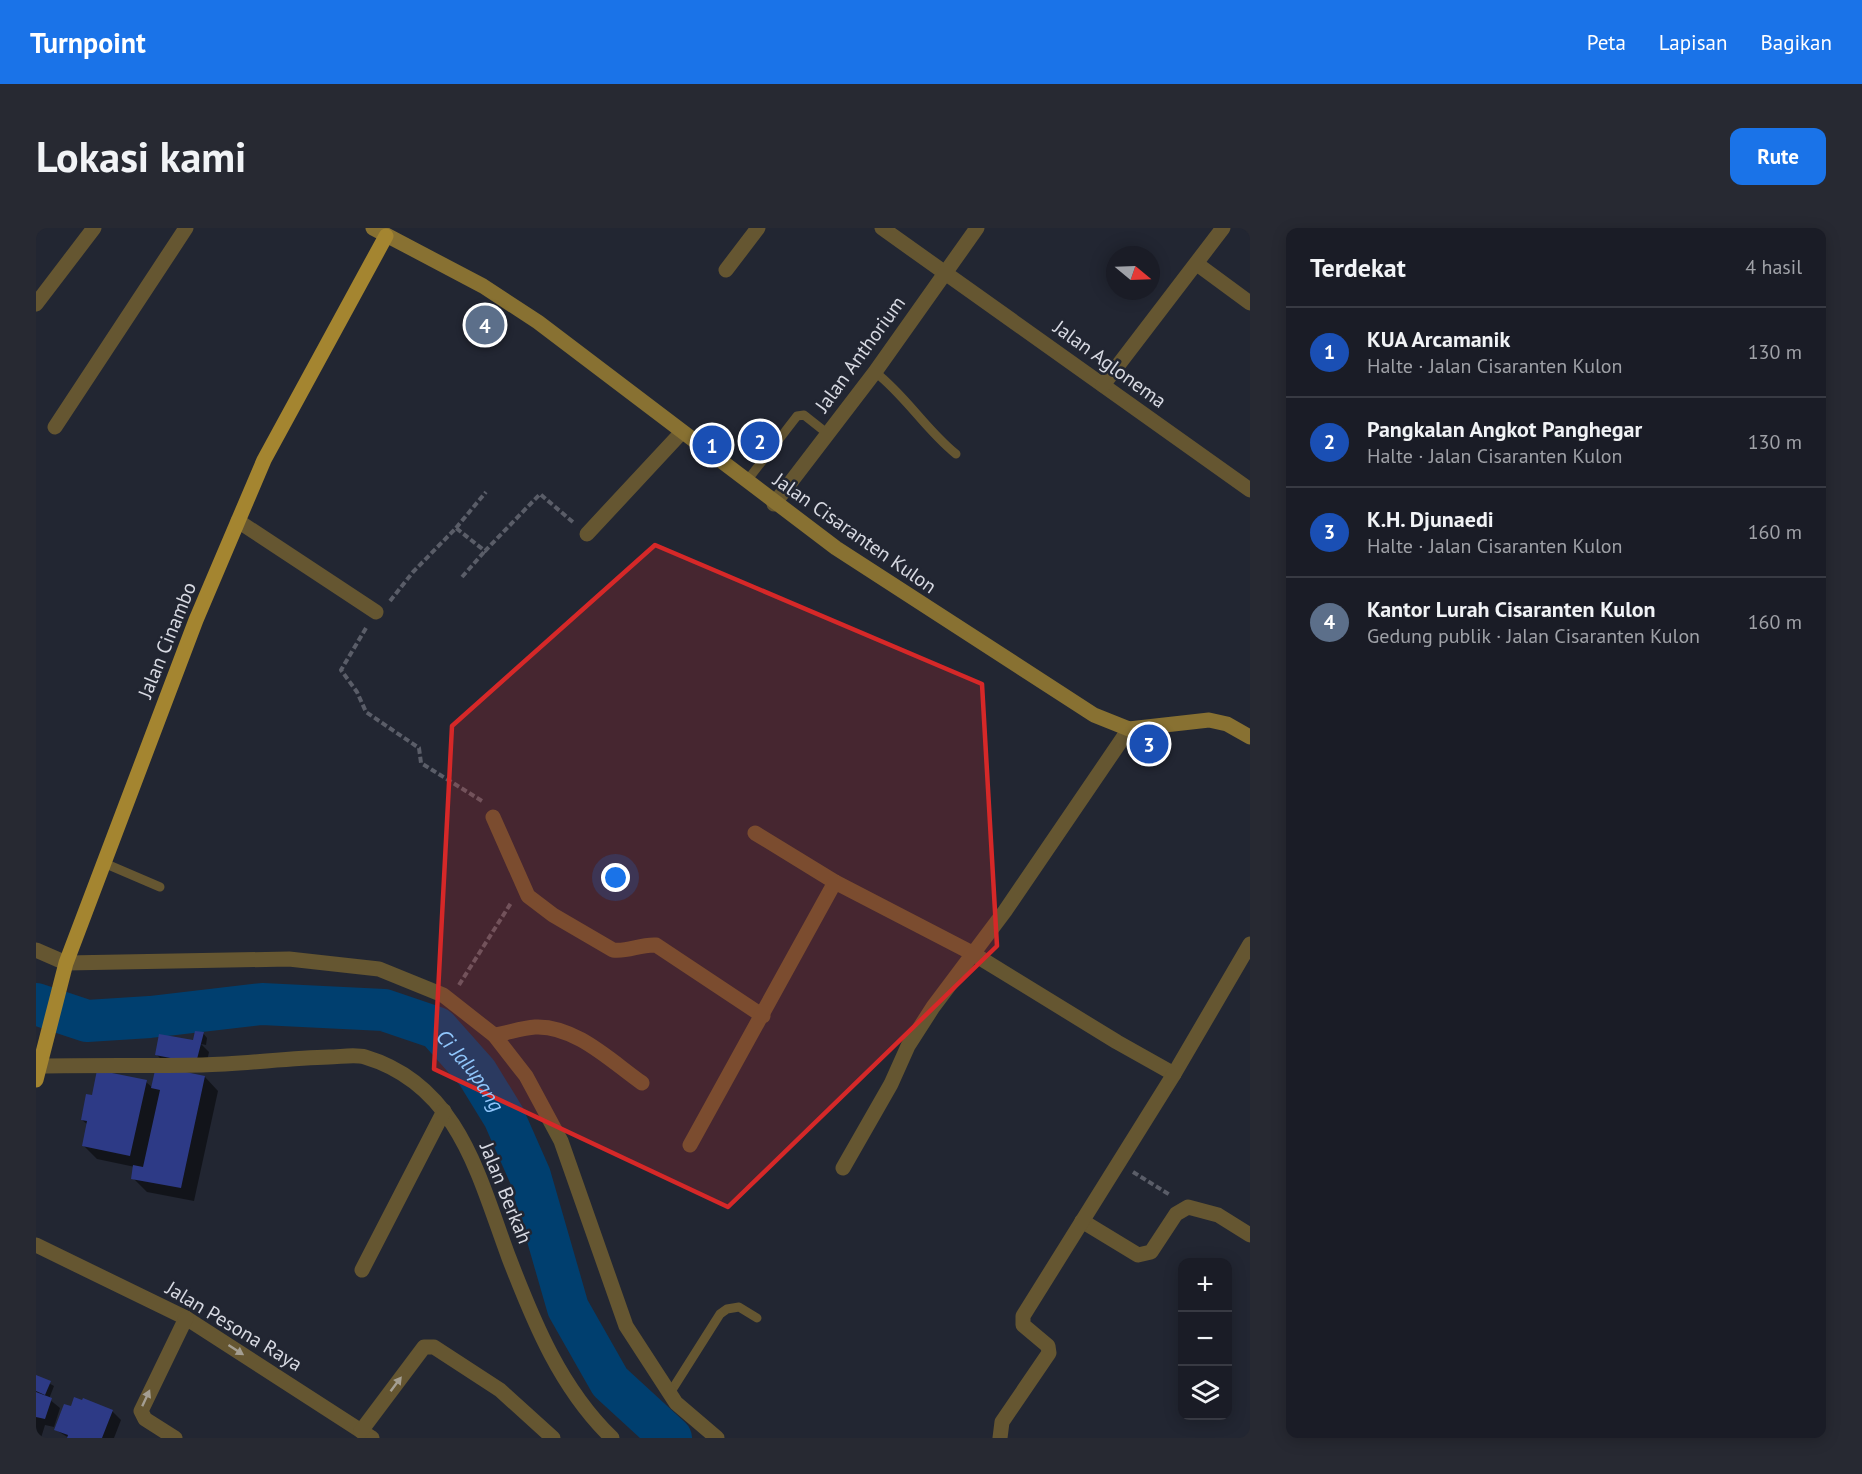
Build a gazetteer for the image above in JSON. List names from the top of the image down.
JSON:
{
  "streets": {
    "main road": ["Jalan Cisaranten Kulon", "Jalan Cinambo"],
    "street": [
      "Jalan Anthorium",
      "Jalan Aglonema",
      "Jalan Berkah",
      "Jalan Pesona Raya"
    ]
  },
  "crossings": [
    ["Jalan Anthorium", "Jalan Aglonema"],
    ["Jalan Anthorium", "Jalan Cisaranten Kulon"],
    ["Jalan Cisaranten Kulon", "Jalan Cinambo"],
    ["Jalan Cinambo", "Jalan Berkah"]
  ],
  "one_way": ["Jalan Pesona Raya"],
  "water": ["Ci Jalupang"],
  "north": "right",
  "page": {
    "header": "Turnpoint",
    "nav": ["Peta", "Lapisan", "Bagikan"],
    "buttons": "Rute",
    "title": "Lokasi kami",
    "heading": ["Terdekat", "4 hasil"],
    "pins": [
      "4",
      "2",
      "1",
      "3"
    ],
    "list": [
      {
        "mark": "1",
        "name": "KUA Arcamanik",
        "note": "Halte · Jalan Cisaranten Kulon",
        "value": "130 m"
      },
      {
        "mark": "2",
        "name": "Pangkalan Angkot Panghegar",
        "note": "Halte · Jalan Cisaranten Kulon",
        "value": "130 m"
      },
      {
        "mark": "3",
        "name": "K.H. Djunaedi",
        "note": "Halte · Jalan Cisaranten Kulon",
        "value": "160 m"
      },
      {
        "mark": "4",
        "name": "Kantor Lurah Cisaranten Kulon",
        "note": "Gedung publik · Jalan Cisaranten Kulon",
        "value": "160 m"
      }
    ],
    "map_buttons": ["+", "−"]
  }
}
